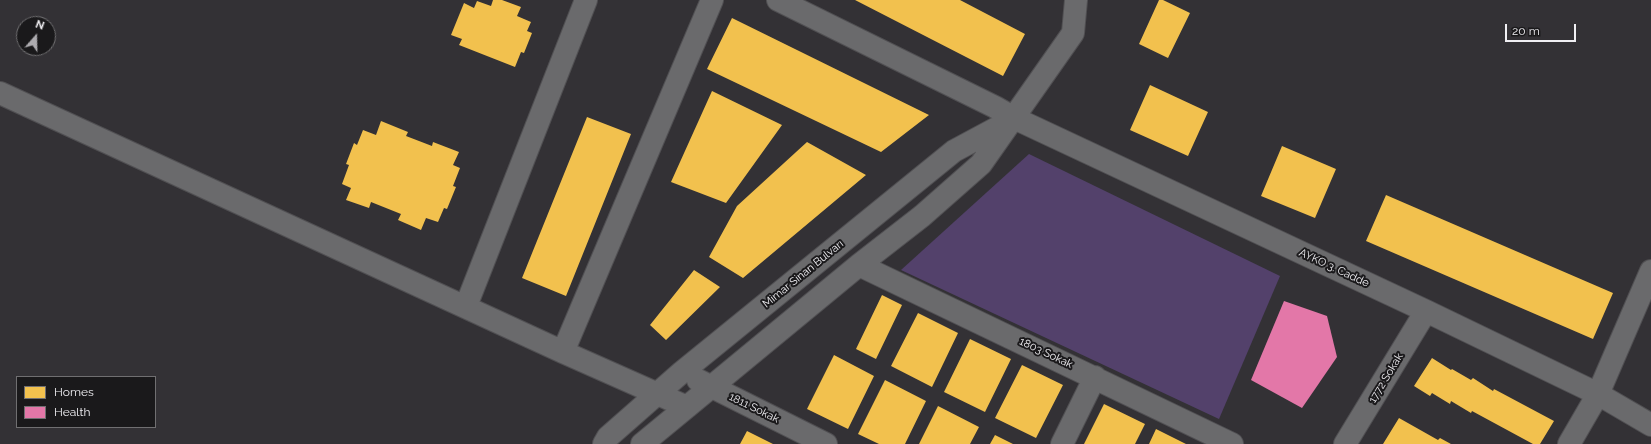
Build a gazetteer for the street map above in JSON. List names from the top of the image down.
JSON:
{
  "streets": {
    "street": [
      "AYKO 3. Cadde",
      "Mimar Sinan Bulvarı",
      "1803 Sokak",
      "1772 Sokak",
      "1811 Sokak"
    ]
  },
  "crossings": [
    ["AYKO 3. Cadde", "Mimar Sinan Bulvarı"],
    ["AYKO 3. Cadde", "1772 Sokak"],
    ["Mimar Sinan Bulvarı", "1803 Sokak"],
    ["Mimar Sinan Bulvarı", "1811 Sokak"]
  ],
  "legend": ["Homes", "Health"],
  "scale_bar": "20 m",
  "north": "top"
}
